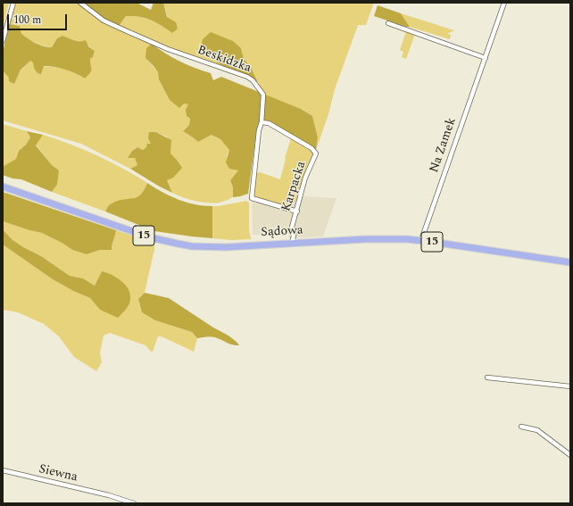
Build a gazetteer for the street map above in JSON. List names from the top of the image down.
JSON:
{
  "streets": {
    "main road": ["Sądowa", "15"],
    "street": [
      "Beskidzka",
      "Na Zamek",
      "Karpacka",
      "Siewna"
    ]
  },
  "crossings": [
    ["Beskidzka", "Karpacka"],
    ["Na Zamek", "Sądowa"],
    ["Karpacka", "Sądowa"]
  ],
  "scale_bar": "100 m"
}
